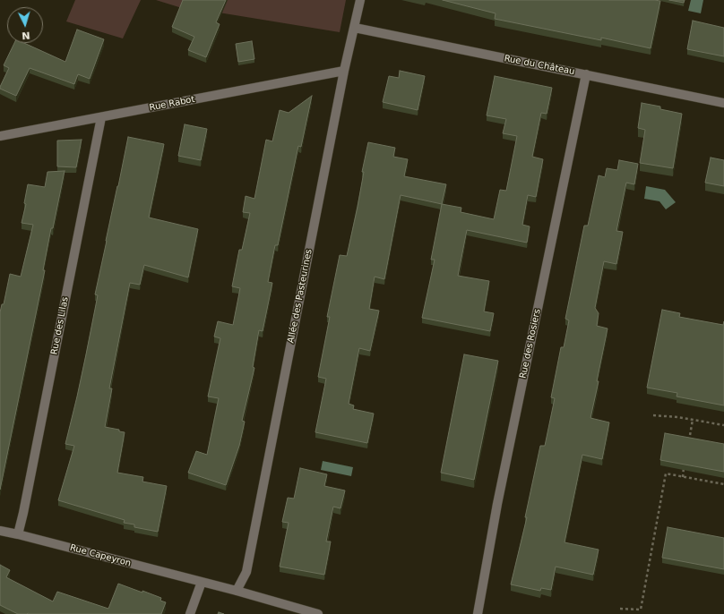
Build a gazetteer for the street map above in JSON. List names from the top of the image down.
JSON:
{
  "streets": {
    "street": [
      "Rue du Château",
      "Rue Rabot",
      "Allée des Pasteurines",
      "Rue des Lilas",
      "Rue des Rosiers",
      "Rue Capeyron"
    ]
  },
  "crossings": [
    ["Rue du Château", "Allée des Pasteurines"],
    ["Rue du Château", "Rue des Rosiers"],
    ["Rue Rabot", "Allée des Pasteurines"],
    ["Rue Rabot", "Rue des Lilas"],
    ["Allée des Pasteurines", "Rue Capeyron"],
    ["Rue des Lilas", "Rue Capeyron"]
  ],
  "north": "bottom"
}
